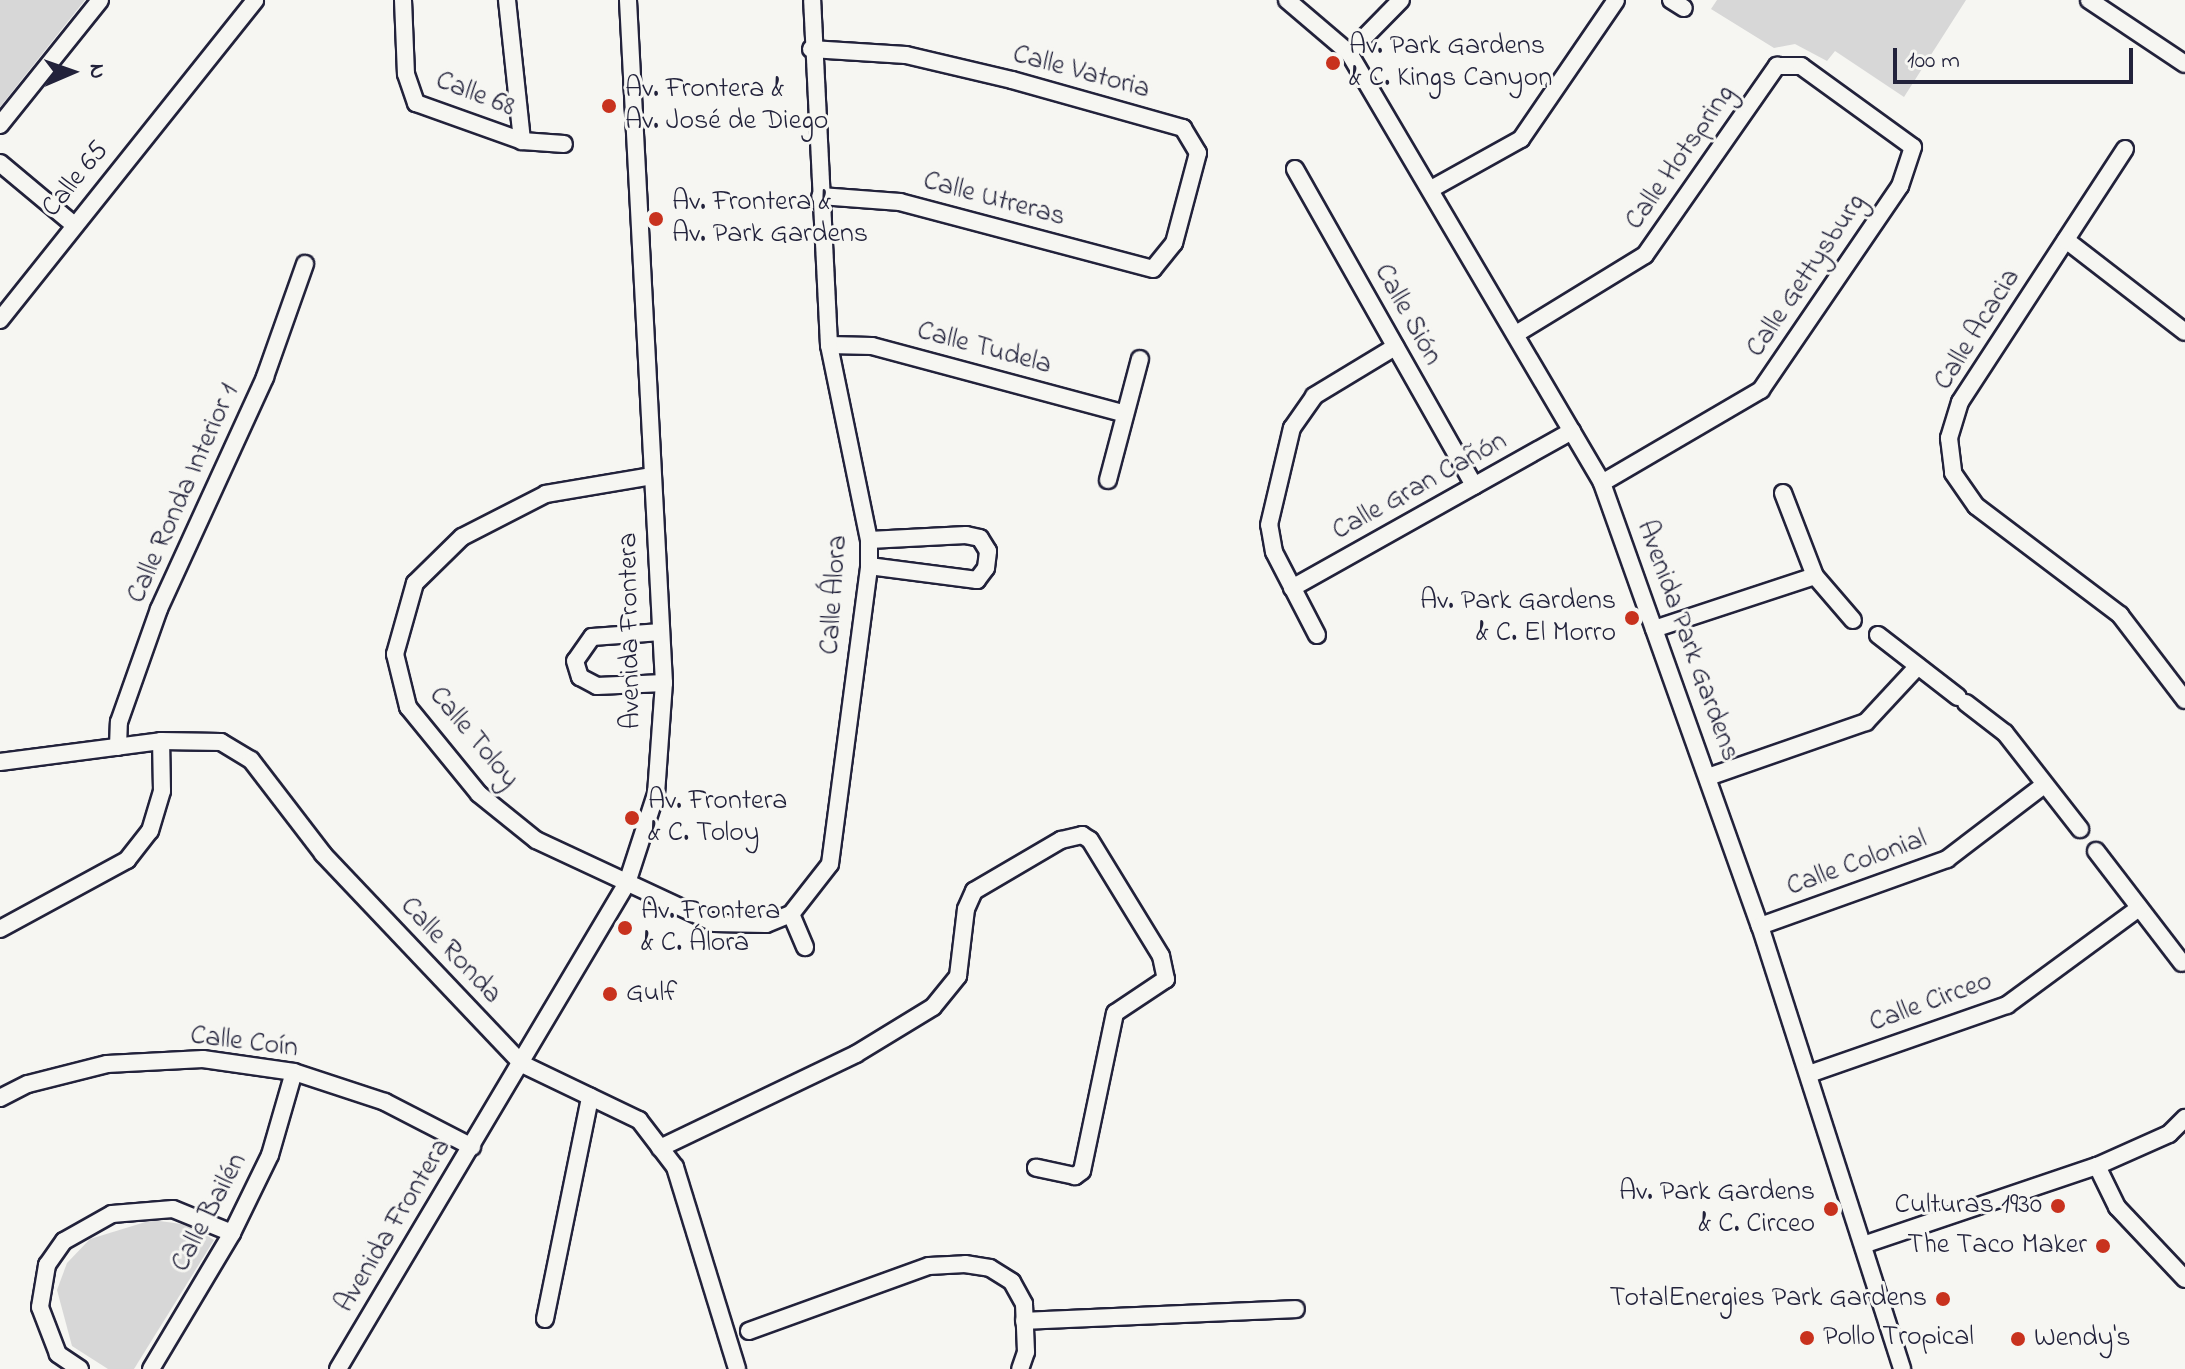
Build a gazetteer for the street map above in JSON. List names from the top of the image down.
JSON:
{
  "streets": {
    "street": [
      "Calle Vatoria",
      "Calle 68",
      "Calle Hotspring",
      "Calle 65",
      "Calle Utreras",
      "Calle Gettysburg",
      "Calle Sión",
      "Calle Acacia",
      "Calle Tudela",
      "Calle Gran Cañón",
      "Calle Ronda Interior 1",
      "Calle Álora",
      "Avenida Frontera",
      "Avenida Park Gardens",
      "Calle Toloy",
      "Calle Colonial",
      "Calle Ronda",
      "Calle Circeo",
      "Calle Coín",
      "Calle Bailén"
    ]
  },
  "crossings": [
    ["Calle Vatoria", "Calle Utreras"],
    ["Calle Vatoria", "Calle Álora"],
    ["Calle Hotspring", "Calle Gettysburg"],
    ["Calle Hotspring", "Avenida Park Gardens"],
    ["Calle Utreras", "Calle Álora"],
    ["Calle Gettysburg", "Avenida Park Gardens"],
    ["Calle Sión", "Calle Gran Cañón"],
    ["Calle Tudela", "Calle Álora"],
    ["Calle Gran Cañón", "Avenida Park Gardens"],
    ["Calle Ronda Interior 1", "Calle Ronda"],
    ["Avenida Frontera", "Calle Toloy"],
    ["Avenida Frontera", "Calle Ronda"],
    ["Avenida Frontera", "Calle Coín"],
    ["Avenida Park Gardens", "Calle Colonial"],
    ["Avenida Park Gardens", "Calle Circeo"],
    ["Calle Coín", "Calle Bailén"]
  ],
  "places": [
    "Av. Park Gardens & C. Kings Canyon",
    "Av. Frontera & Av. José de Diego",
    "Av. Frontera & Av. Park Gardens",
    "Av. Park Gardens & C. El Morro",
    "Av. Frontera & C. Toloy",
    "Av. Frontera & C. Álora",
    "Gulf",
    "Culturas 1930",
    "Av. Park Gardens & C. Circeo",
    "The Taco Maker",
    "TotalEnergies Park Gardens",
    "Pollo Tropical",
    "Wendy's"
  ],
  "scale_bar": "100 m",
  "north": "right"
}
